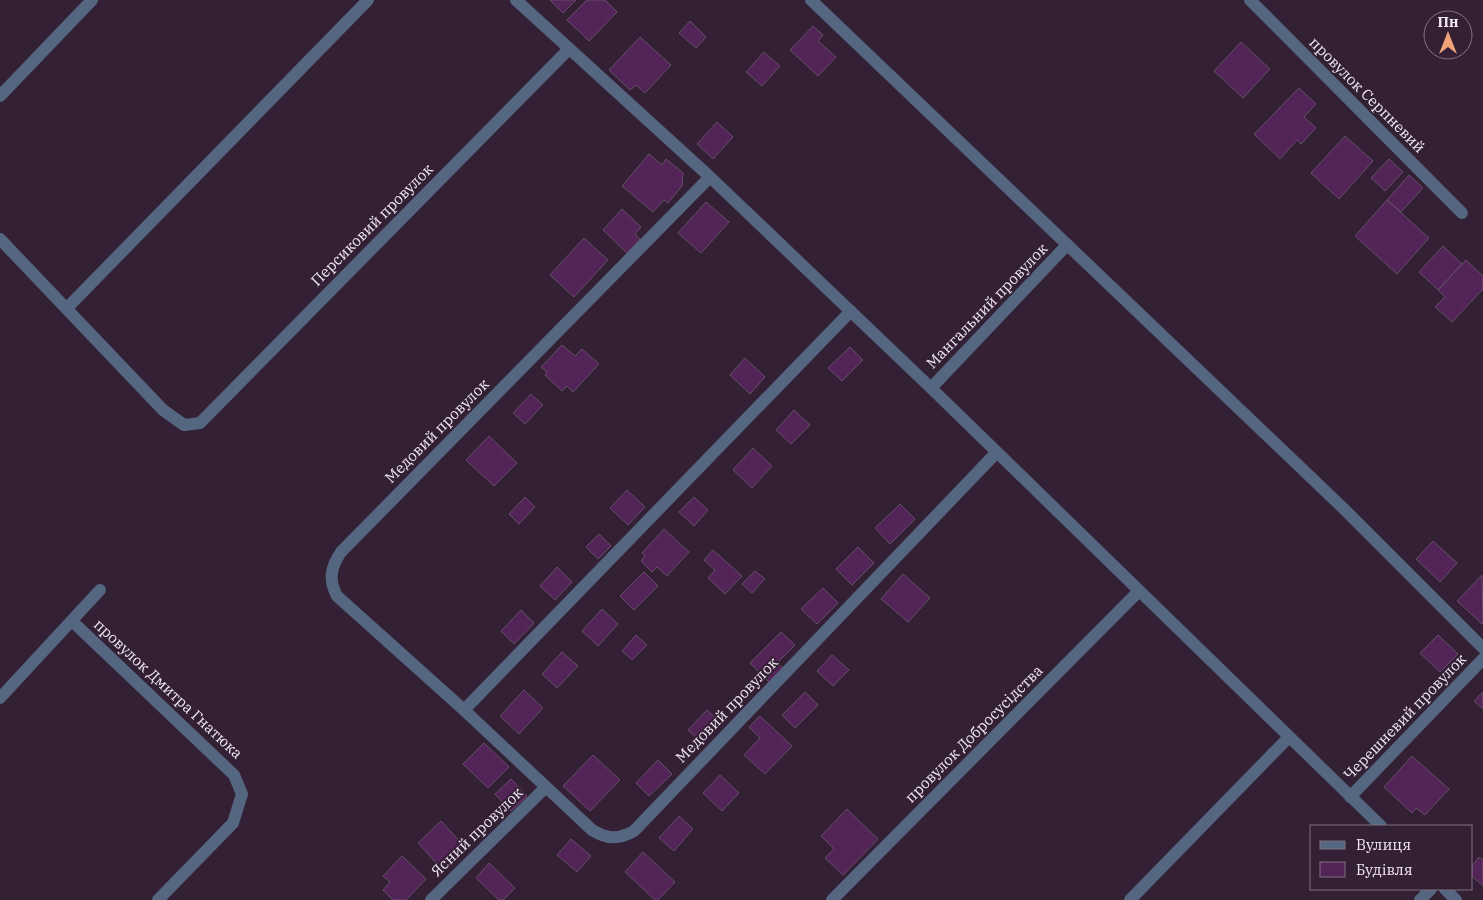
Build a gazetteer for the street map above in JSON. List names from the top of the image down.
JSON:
{
  "streets": {
    "street": [
      "провулок Серпневий",
      "Персиковий провулок",
      "Мангальний провулок",
      "Медовий провулок",
      "провулок Дмитра Гнатюка",
      "Черешневий провулок",
      "провулок Добросусідства",
      "Ясний провулок"
    ]
  },
  "crossings": [
    ["Медовий провулок", "Ясний провулок"]
  ],
  "legend": ["Вулиця", "Будівля"],
  "north": "top"
}
